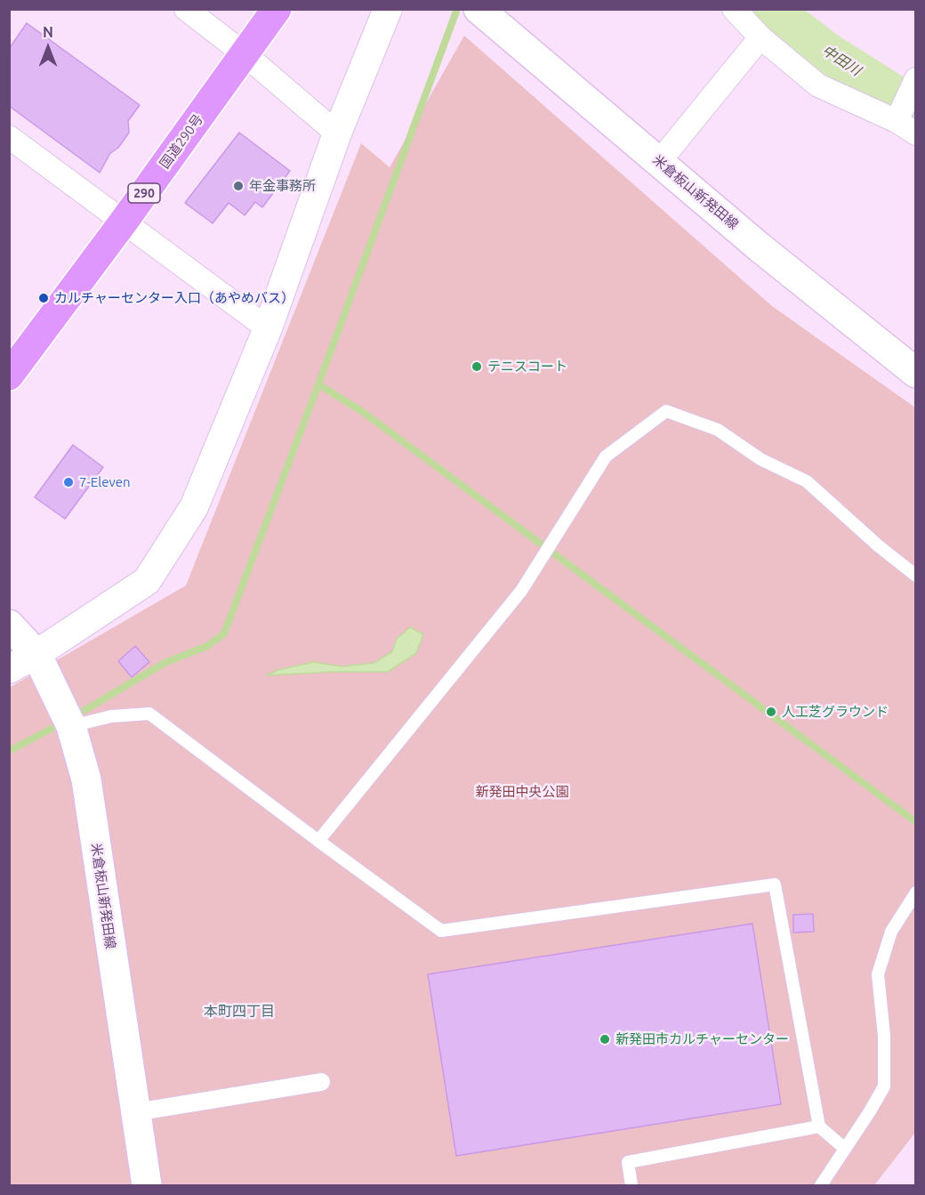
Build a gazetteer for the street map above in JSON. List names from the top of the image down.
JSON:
{
  "streets": {
    "highway": ["国道290号", "290"],
    "main road": ["米倉板山新発田線"]
  },
  "districts": ["本町四丁目"],
  "water": ["中田川"],
  "parks": ["新発田中央公園"],
  "places": [
    "年金事務所",
    "カルチャーセンター入口（あやめバス）",
    "テニスコート",
    "7-Eleven",
    "人工芝グラウンド",
    "新発田市カルチャーセンター"
  ],
  "north": "top"
}
